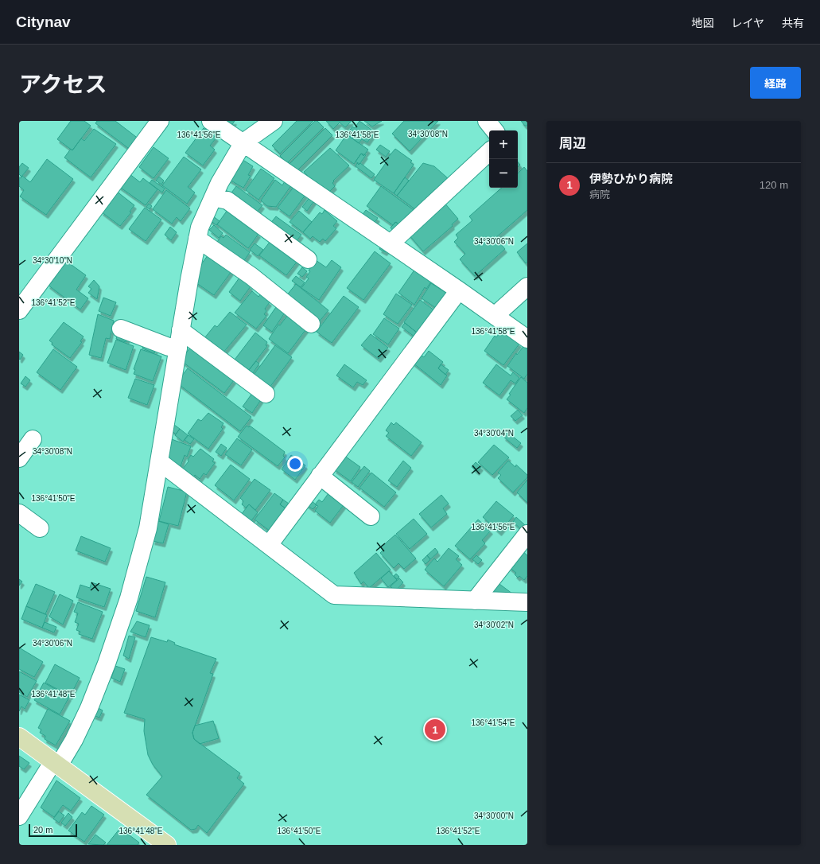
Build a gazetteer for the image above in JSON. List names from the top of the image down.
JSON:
{
  "scale_bar": "20 m",
  "page": {
    "header": "Citynav",
    "nav": ["地図", "レイヤ", "共有"],
    "title": "アクセス",
    "buttons": "経路",
    "heading": "周辺",
    "map_buttons": ["+", "−"],
    "list": [
      {
        "mark": "1",
        "name": "伊勢ひかり病院",
        "note": "病院",
        "value": "120 m"
      }
    ],
    "pins": "1",
    "scale": "20 m"
  },
  "coordinates": [
    "34°30'08\"N",
    "136°41'56\"E",
    "136°41'58\"E",
    "34°30'06\"N",
    "34°30'10\"N",
    "136°41'52\"E",
    "34°30'04\"N",
    "136°41'50\"E",
    "34°30'02\"N",
    "136°41'48\"E",
    "136°41'54\"E",
    "34°30'00\"N"
  ]
}
